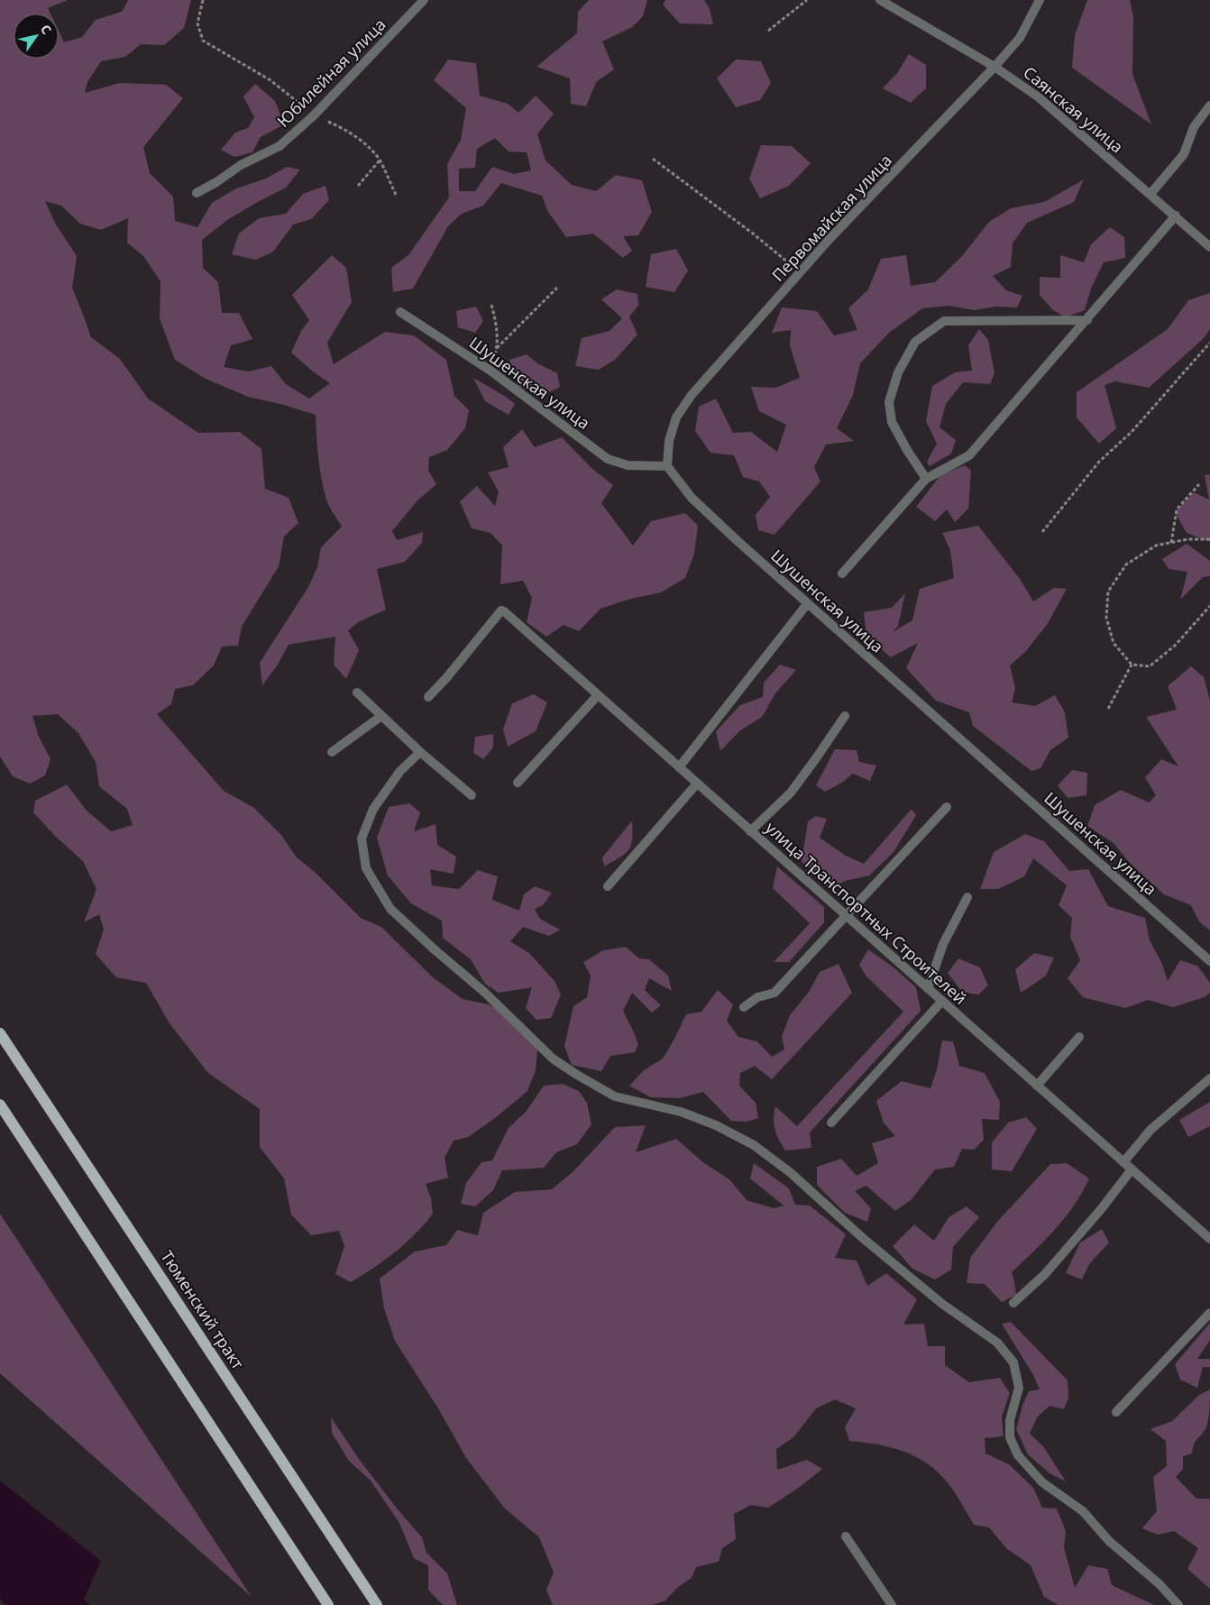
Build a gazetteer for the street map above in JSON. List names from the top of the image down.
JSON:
{
  "streets": {
    "main road": ["Тюменский тракт"],
    "street": [
      "Юбилейная улица",
      "Саянская улица",
      "Первомайская улица",
      "Шушенская улица",
      "улица Транспортных Строителей"
    ]
  },
  "crossings": [
    ["Саянская улица", "Первомайская улица"],
    ["Первомайская улица", "Шушенская улица"]
  ],
  "north": "top right"
}
